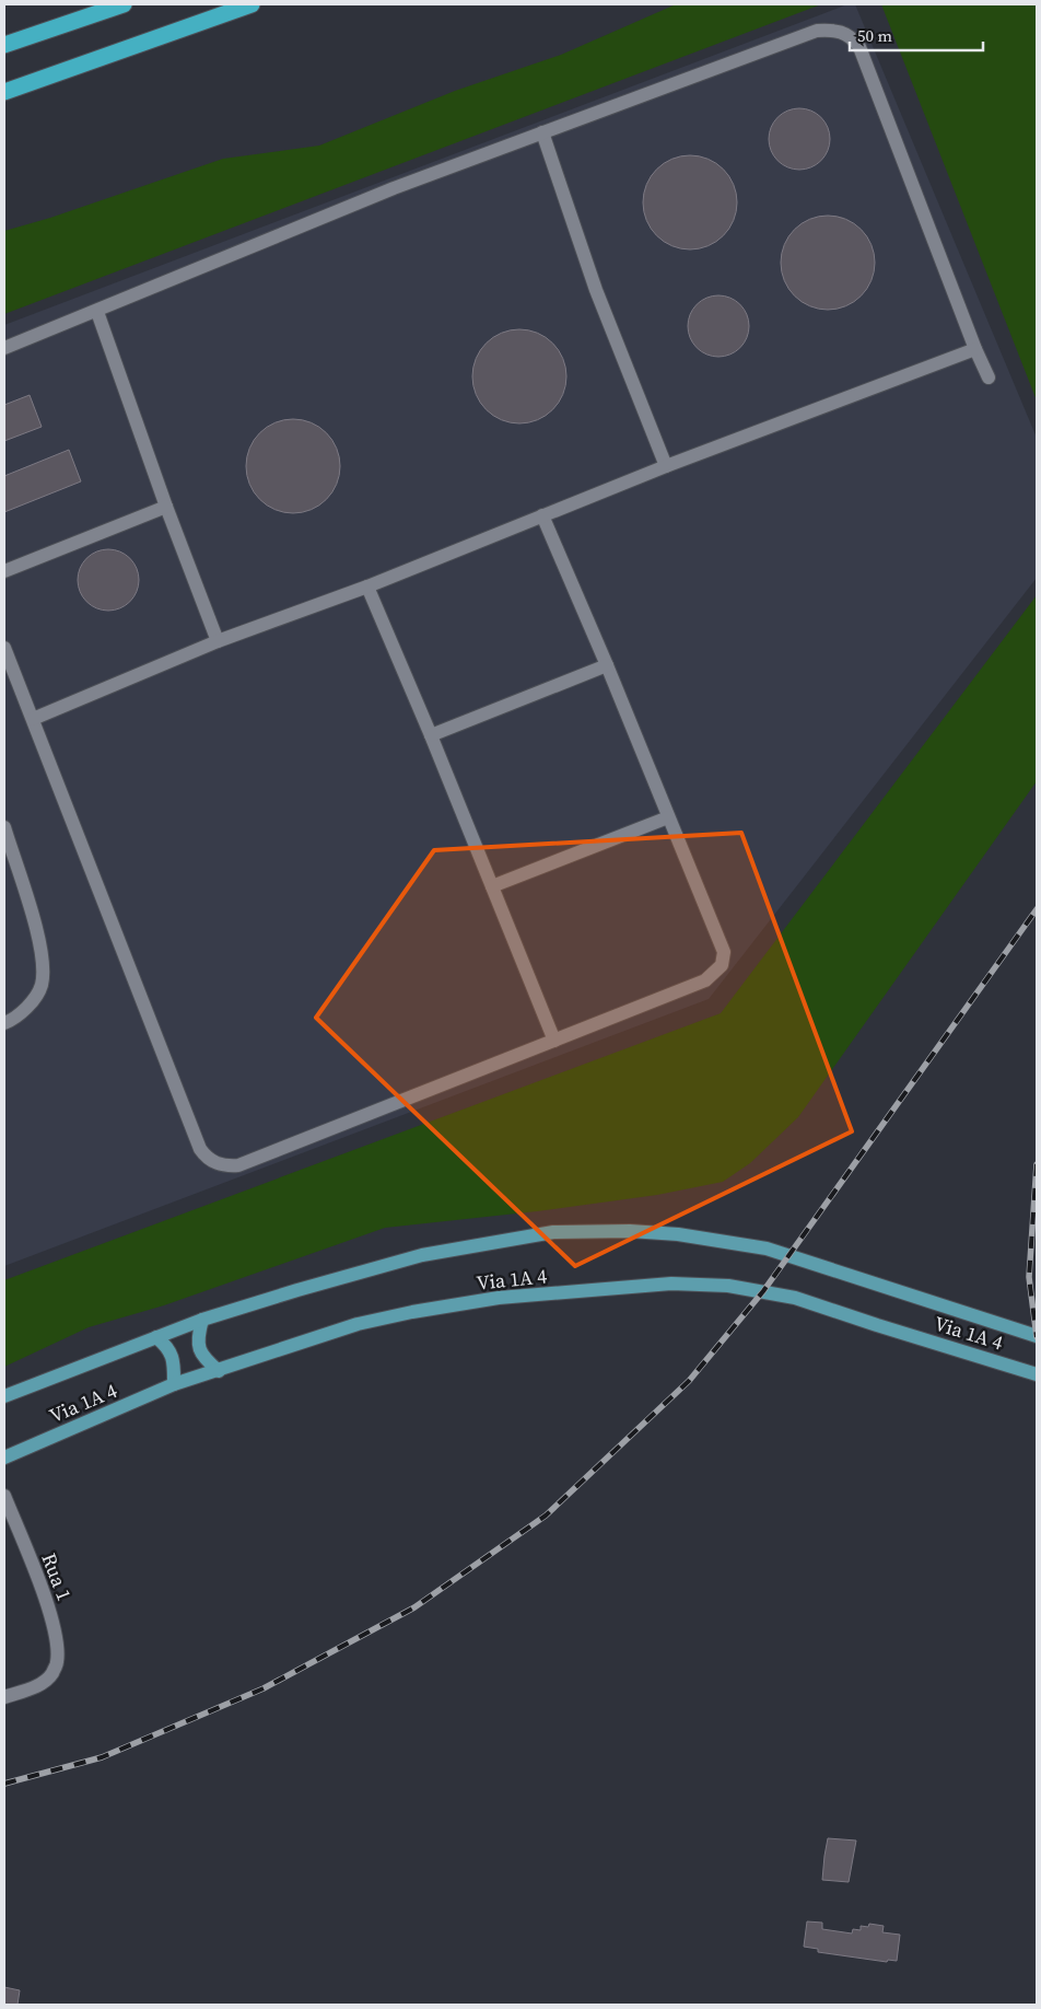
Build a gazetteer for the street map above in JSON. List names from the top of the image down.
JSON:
{
  "streets": {
    "main road": ["Via 1A 4"],
    "street": ["Rua 1"]
  },
  "scale_bar": "50 m"
}
